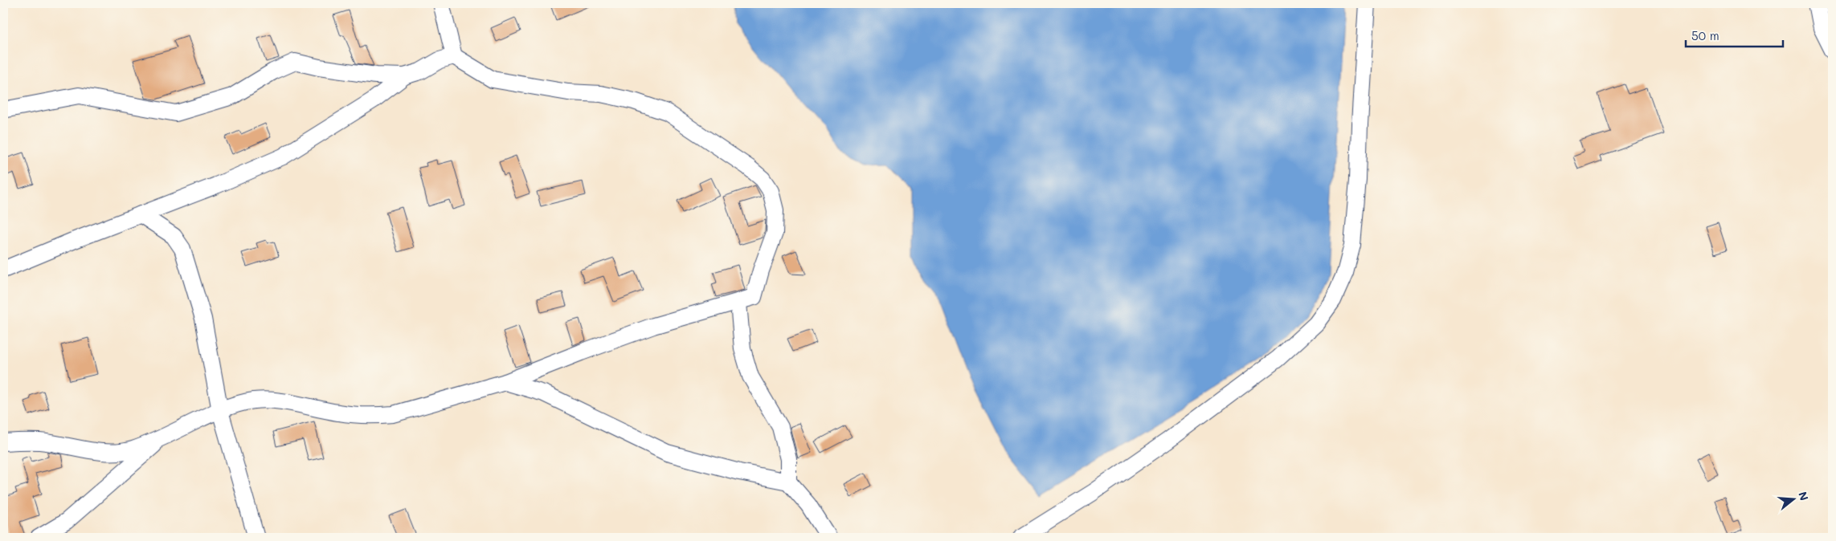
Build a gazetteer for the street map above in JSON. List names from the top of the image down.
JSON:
{
  "scale_bar": "50 m",
  "north": "right"
}
